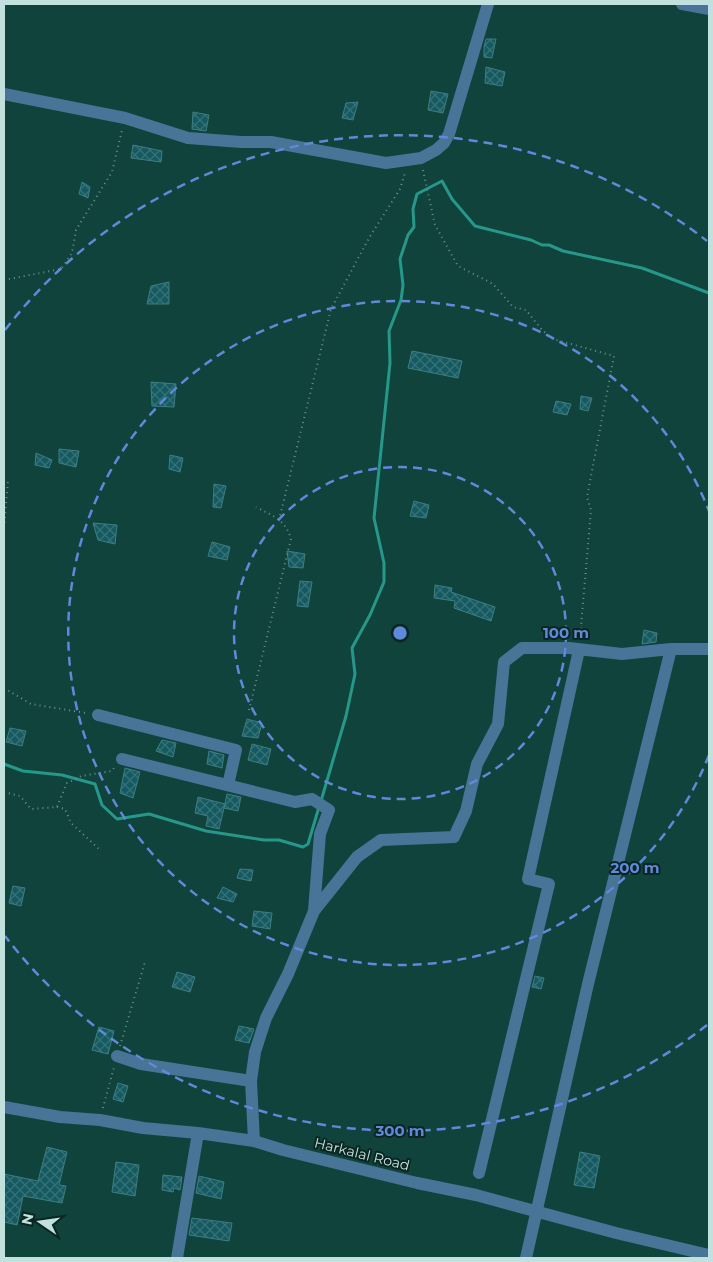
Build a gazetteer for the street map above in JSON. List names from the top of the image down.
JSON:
{
  "streets": {
    "street": ["Harkalal Road"]
  },
  "north": "left",
  "rings": ["100 m", "200 m", "300 m"]
}
